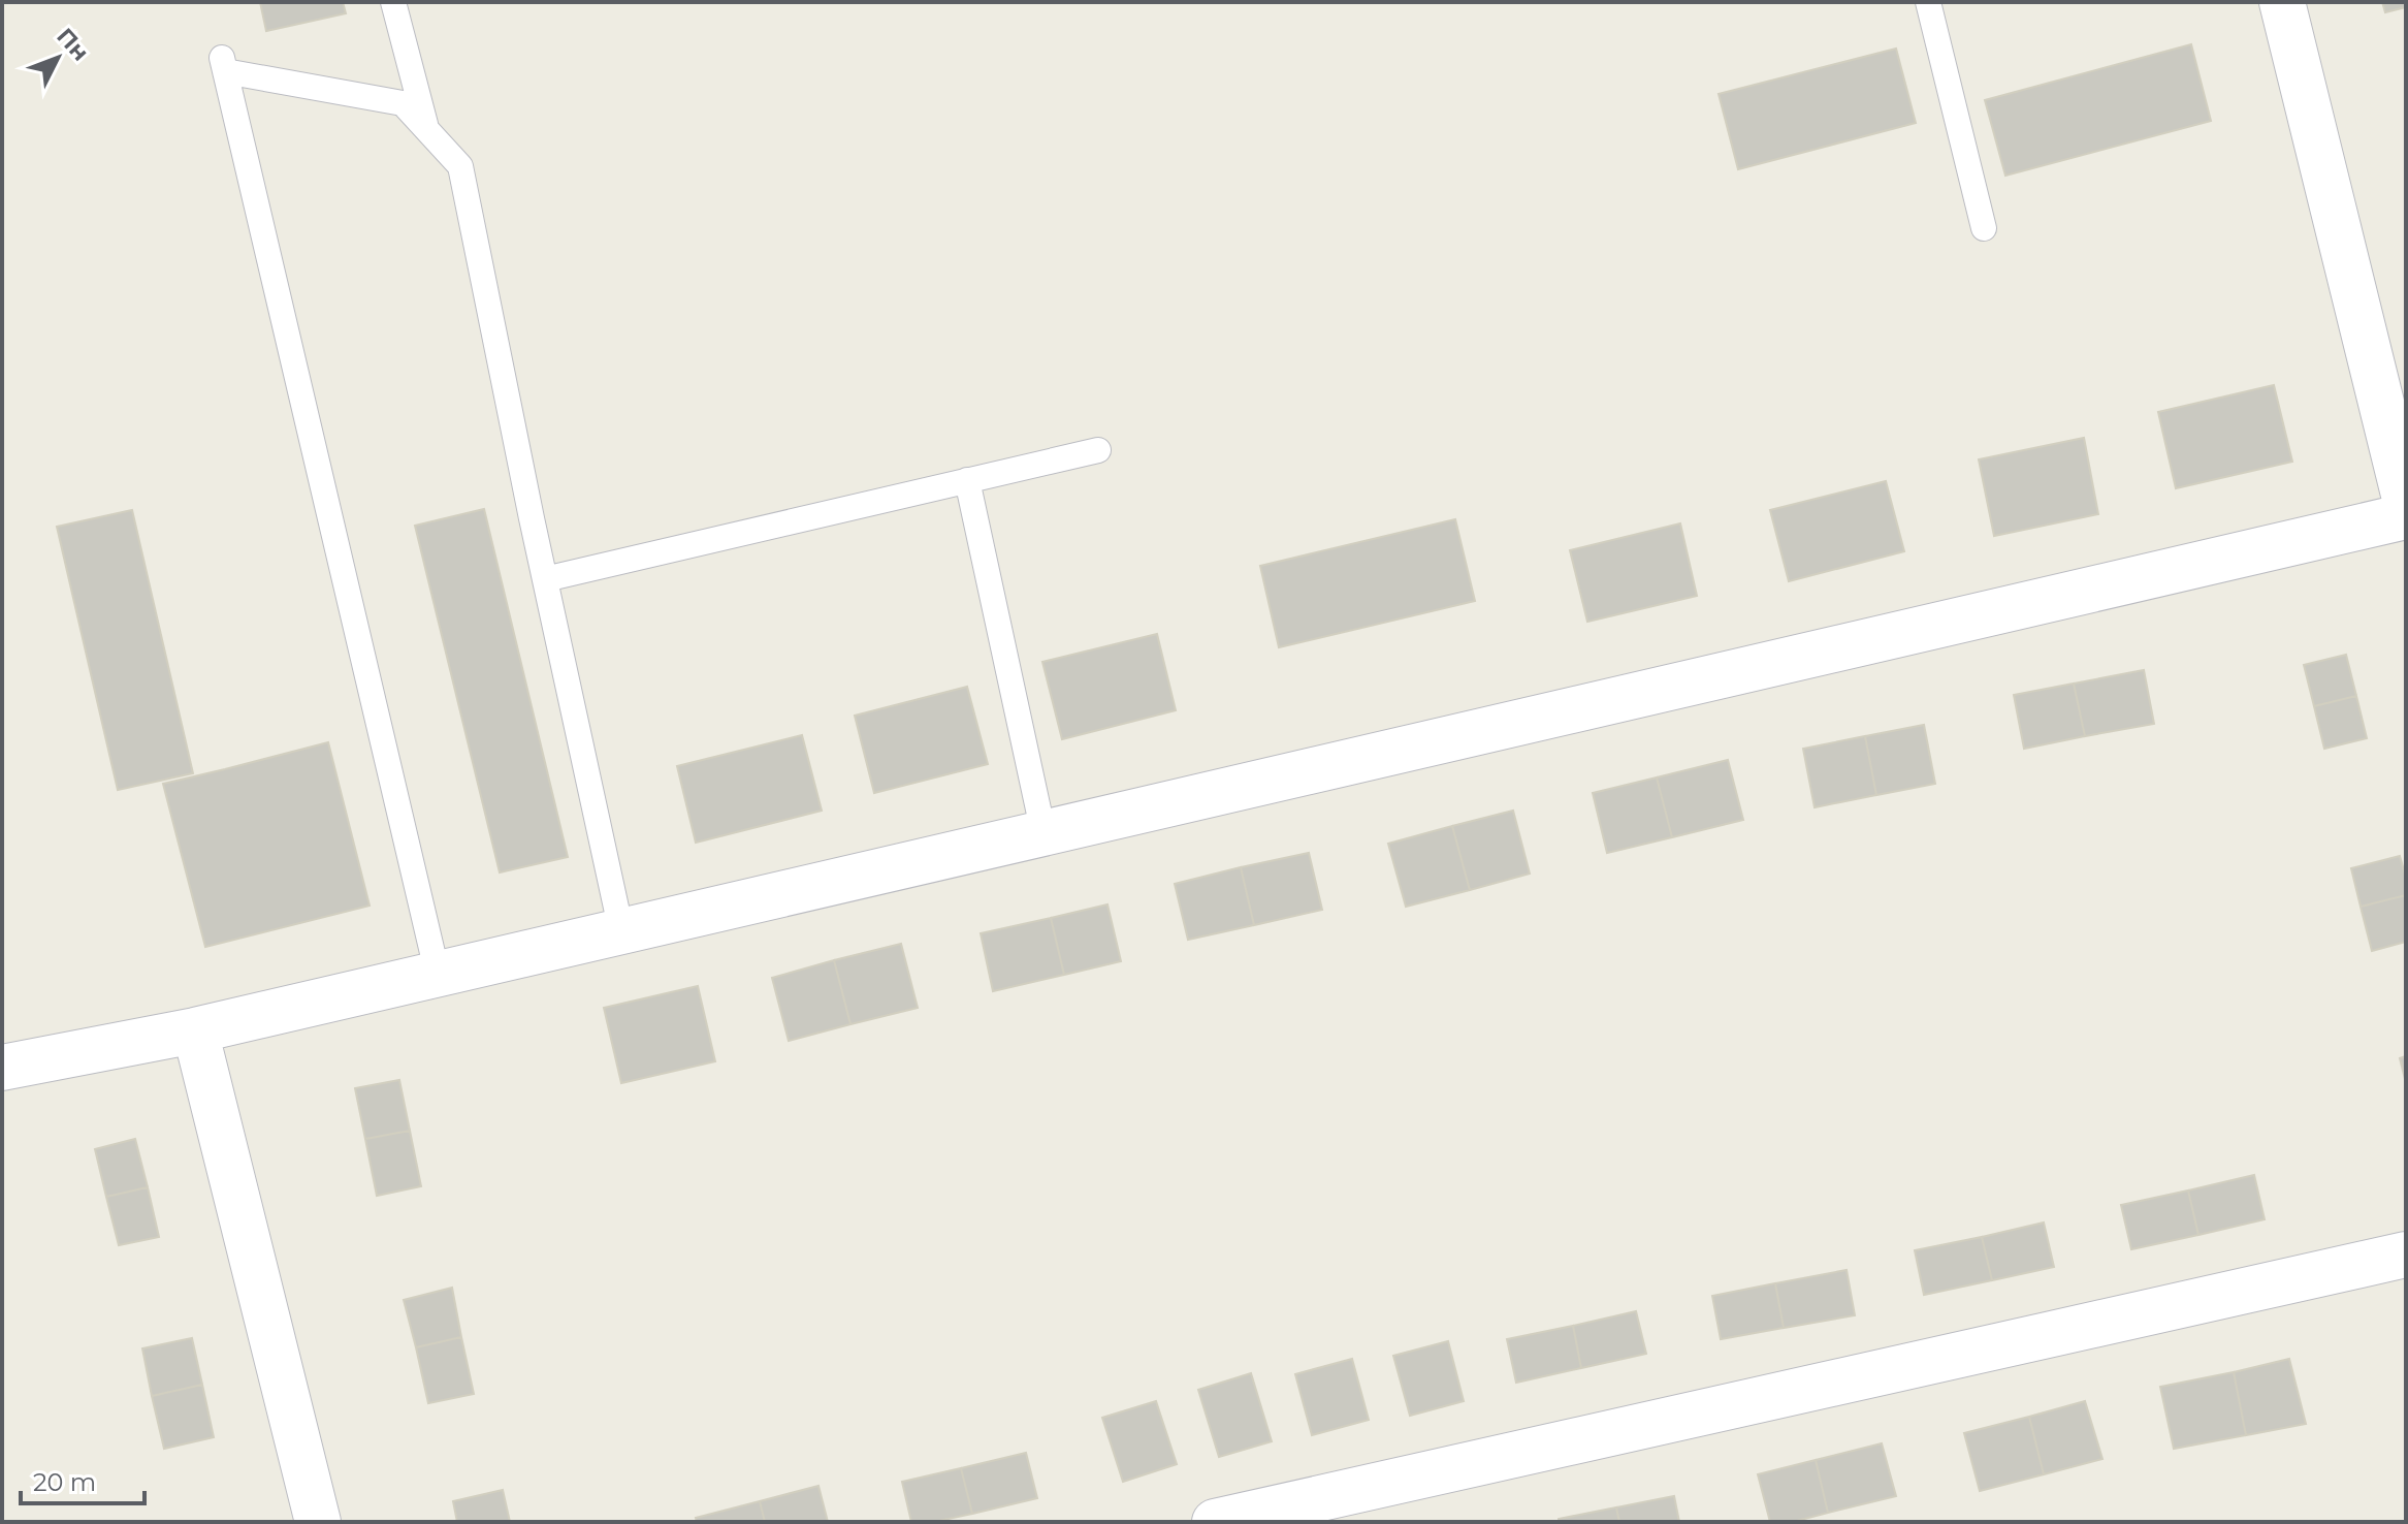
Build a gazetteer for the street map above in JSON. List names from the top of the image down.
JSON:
{
  "scale_bar": "20 m",
  "north": "top right"
}
